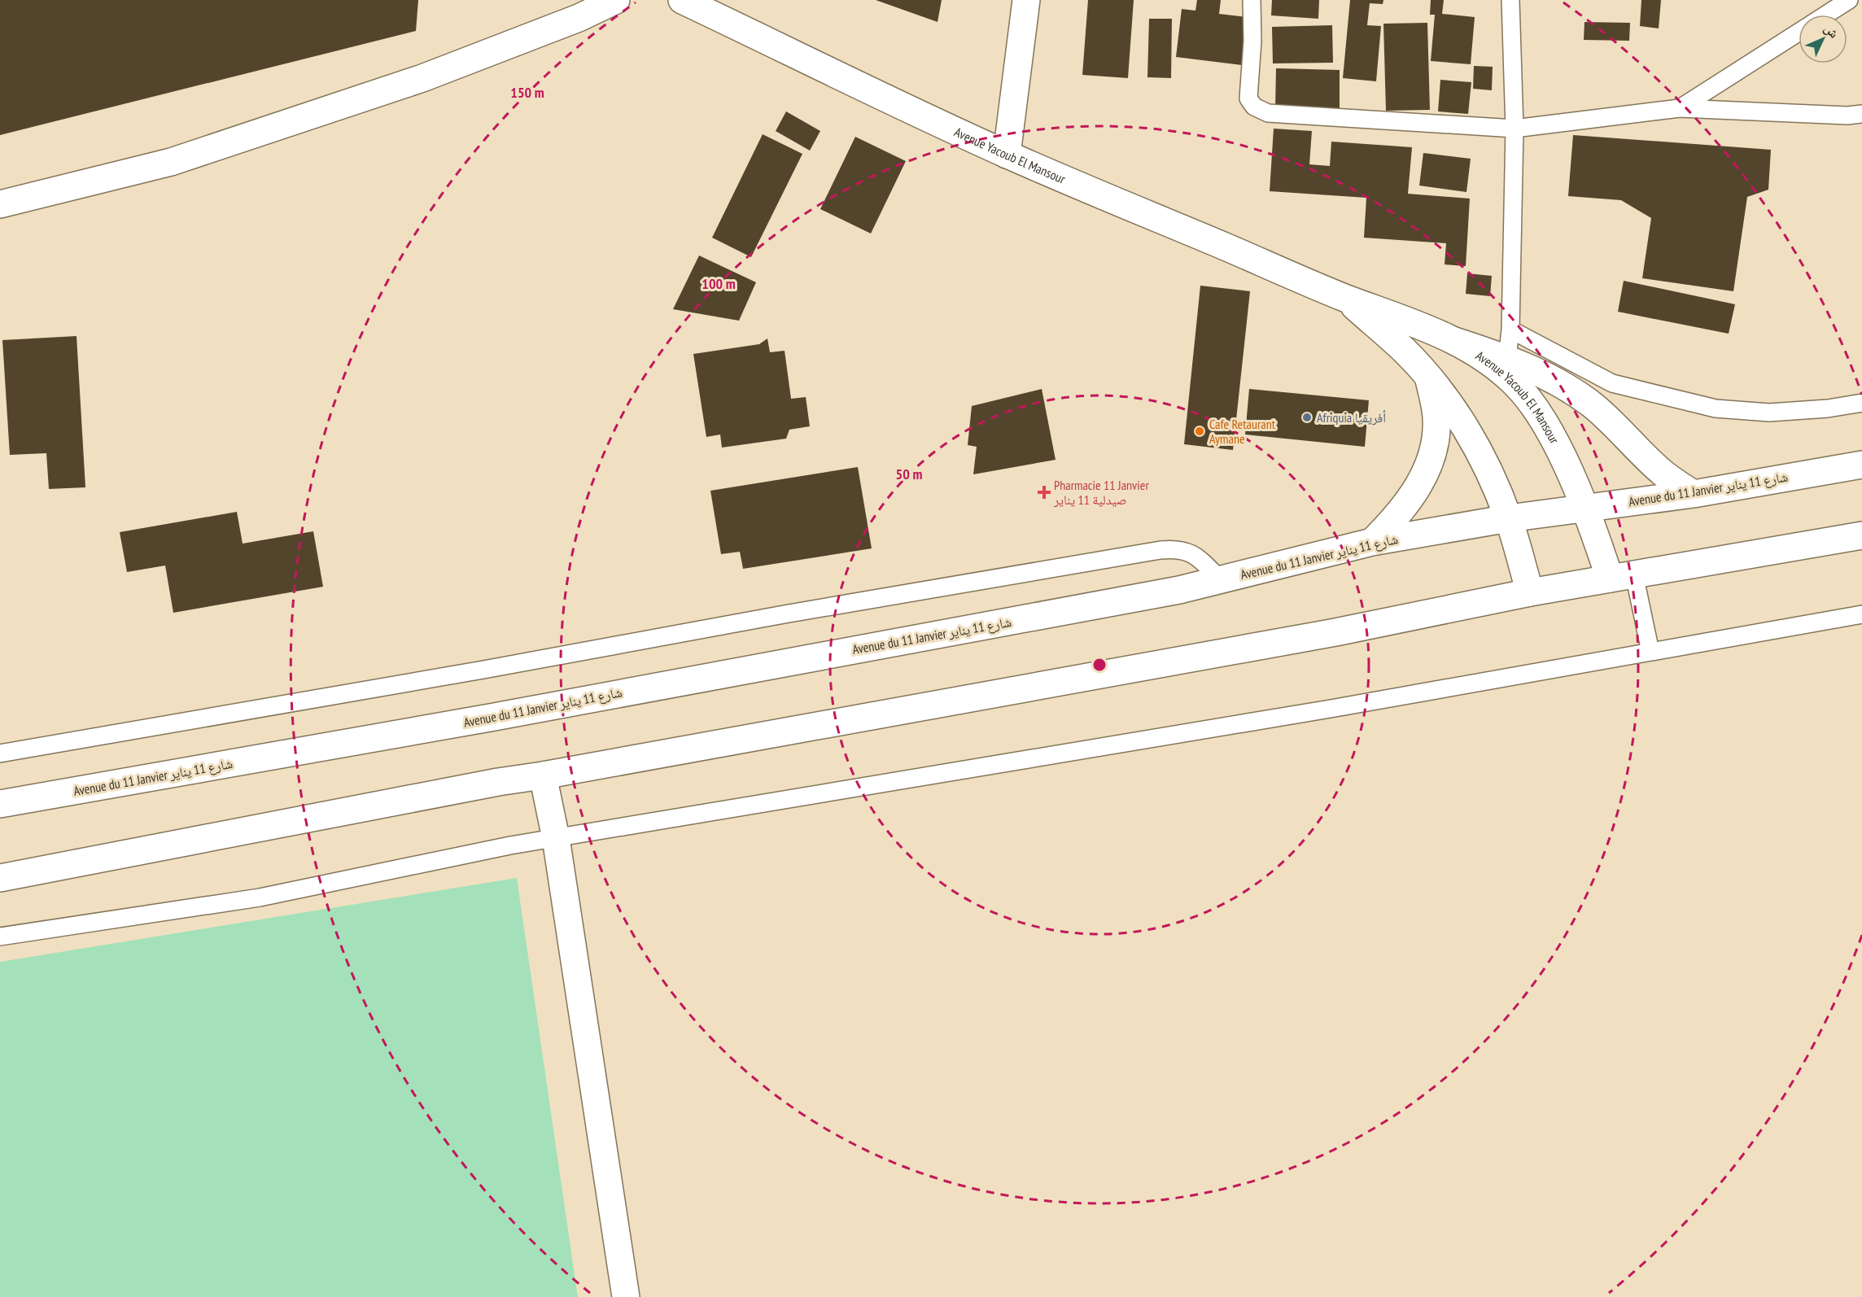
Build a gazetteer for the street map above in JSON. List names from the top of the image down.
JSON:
{
  "streets": {
    "main road": ["Avenue Yacoub El Mansour", "Avenue du 11 Janvier شارع 11 يناير"]
  },
  "crossings": [
    ["Avenue Yacoub El Mansour", "Avenue du 11 Janvier شارع 11 يناير"]
  ],
  "places": {
    "other": ["Afriquia أفريقيا", "Cafe Retaurant Aymane"],
    "health": ["Pharmacie 11 Janvier صيدلية 11 يناير"]
  },
  "north": "top right",
  "rings": ["150 m", "100 m", "50 m"]
}
